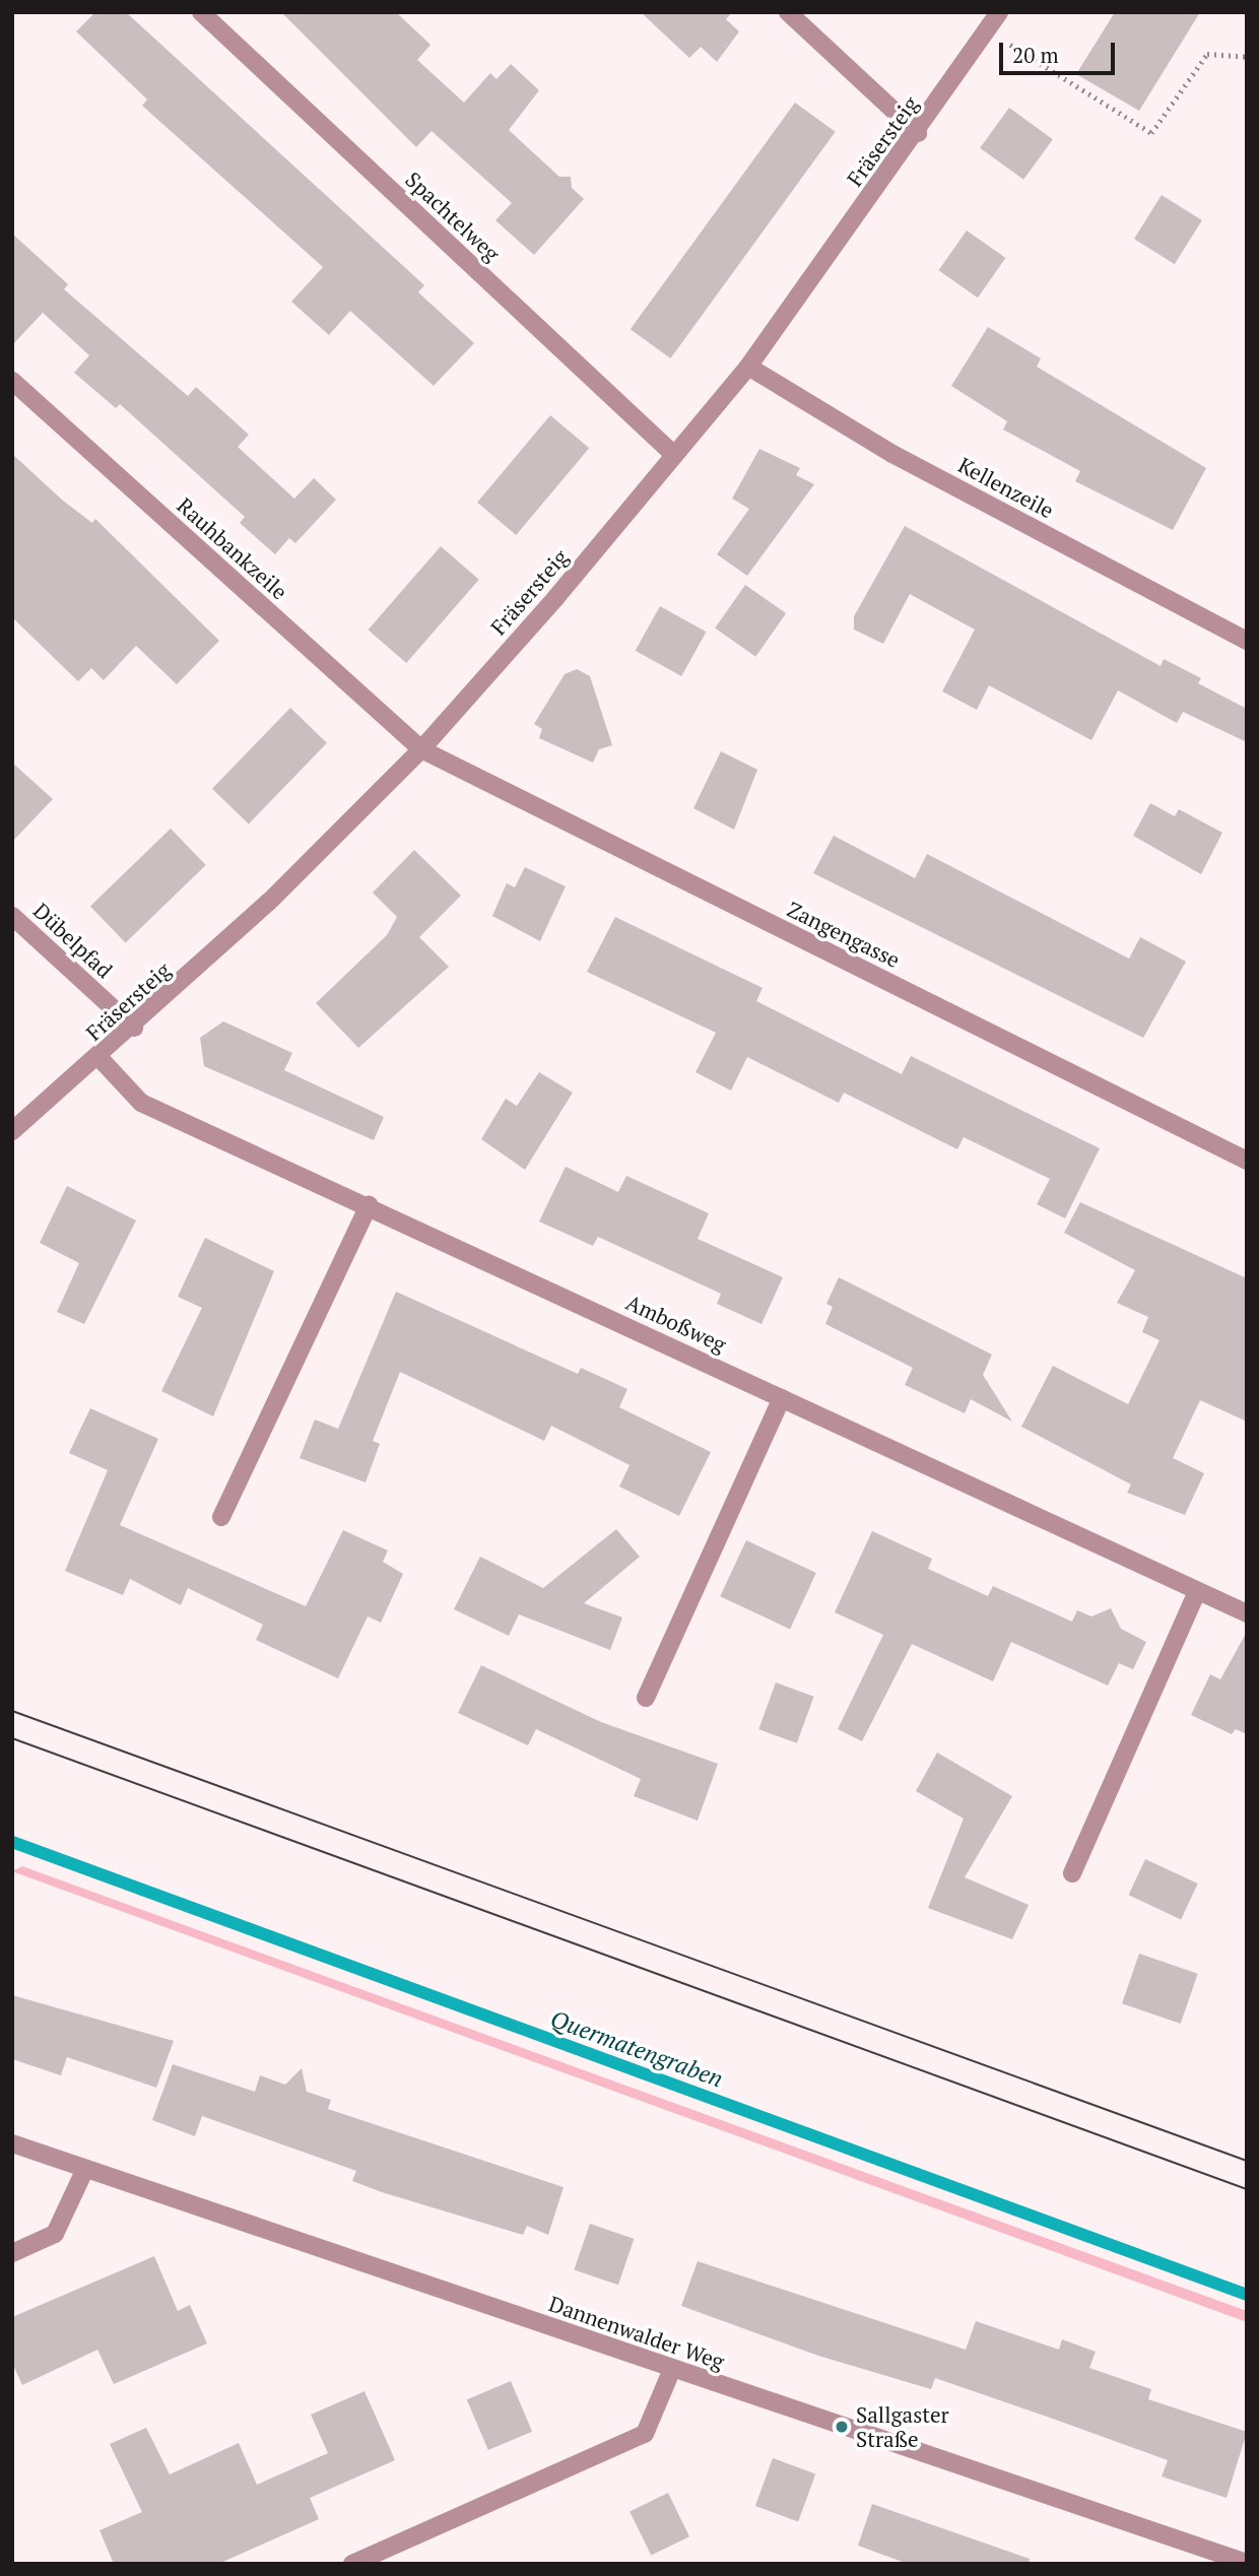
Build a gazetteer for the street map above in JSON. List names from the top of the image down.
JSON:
{
  "streets": {
    "street": [
      "Fräsersteig",
      "Spachtelweg",
      "Kellenzeile",
      "Rauhbankzeile",
      "Zangengasse",
      "Dübelpfad",
      "Amboßweg",
      "Dannenwalder Weg"
    ]
  },
  "crossings": [
    ["Fräsersteig", "Spachtelweg"],
    ["Fräsersteig", "Kellenzeile"],
    ["Fräsersteig", "Rauhbankzeile"],
    ["Fräsersteig", "Zangengasse"],
    ["Fräsersteig", "Dübelpfad"],
    ["Fräsersteig", "Amboßweg"],
    ["Rauhbankzeile", "Zangengasse"]
  ],
  "water": ["Quermatengraben"],
  "places": ["Sallgaster Straße"],
  "scale_bar": "20 m"
}
